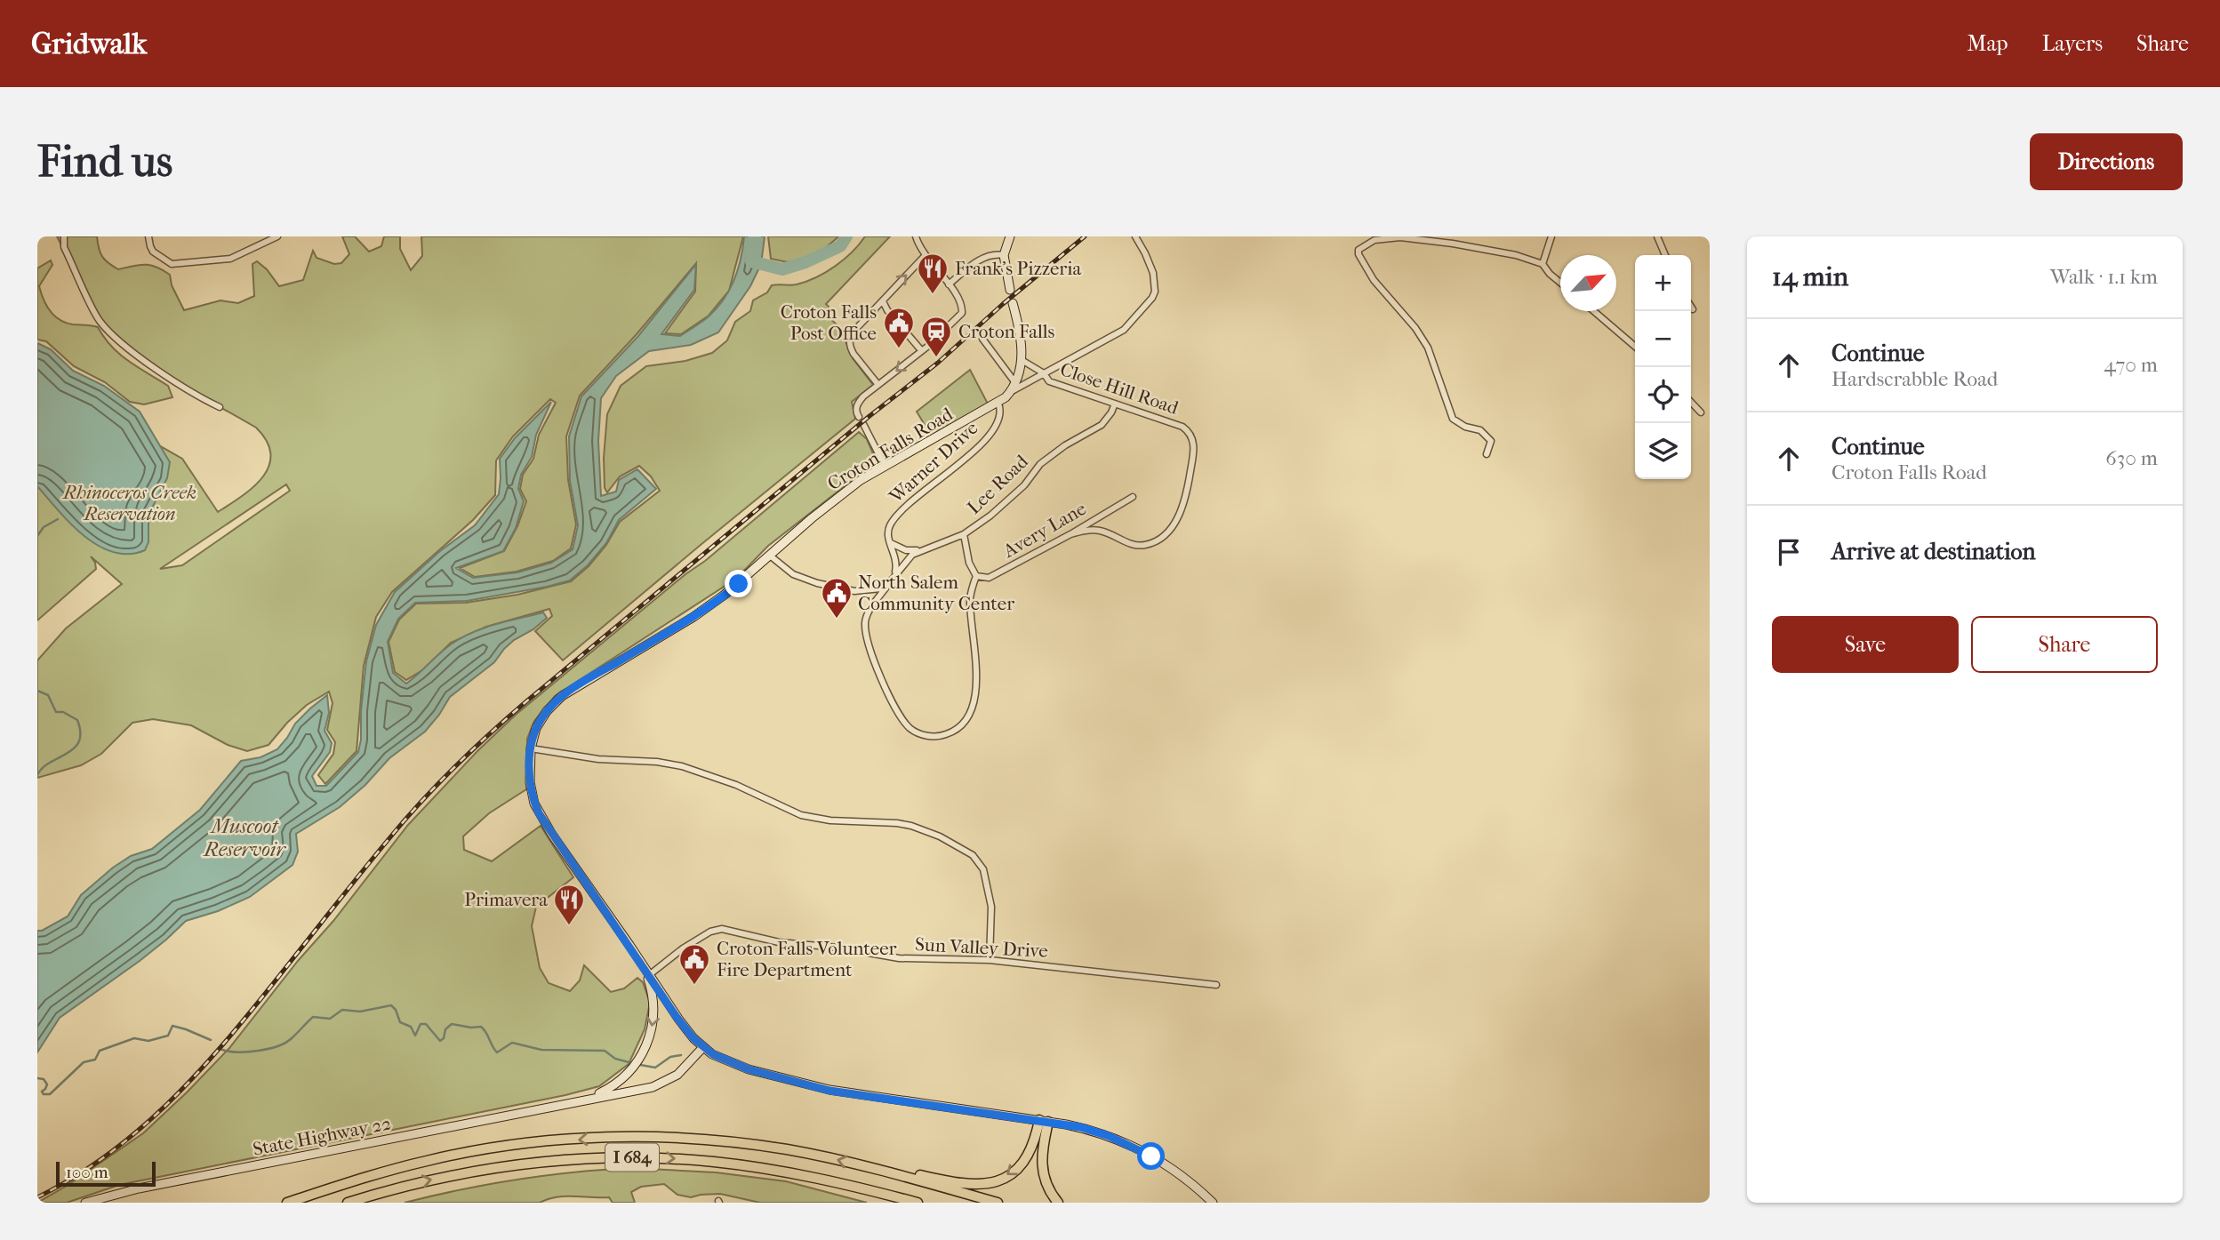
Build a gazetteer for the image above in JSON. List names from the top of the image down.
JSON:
{
  "streets": {
    "highway": ["I 684"],
    "main road": ["Croton Falls Road", "State Highway 22"],
    "street": [
      "Close Hill Road",
      "Warner Drive",
      "Lee Road",
      "Avery Lane",
      "Sun Valley Drive"
    ]
  },
  "crossings": [
    ["Close Hill Road", "Lee Road"],
    ["Close Hill Road", "Avery Lane"],
    ["Croton Falls Road", "Warner Drive"],
    ["Croton Falls Road", "Sun Valley Drive"],
    ["Lee Road", "Avery Lane"]
  ],
  "water": ["Muscoot Reservoir"],
  "parks": ["Rhinoceros Creek Reservation"],
  "places": {
    "restaurant": ["Frank's Pizzeria", "Primavera"],
    "public building": ["Croton Falls Post Office", "North Salem Community Center", "Croton Falls Volunteer Fire Department"],
    "station": ["Croton Falls"]
  },
  "scale_bar": "100 m",
  "north": "top right",
  "page": {
    "header": "Gridwalk",
    "nav": ["Map", "Layers", "Share"],
    "buttons": [
      "Directions",
      ["Save", "Share"]
    ],
    "title": "Find us",
    "heading": ["14 min", "Walk · 1.1 km"],
    "map_buttons": ["+", "−"],
    "list": [
      ["Continue", "Hardscrabble Road", "470 m"],
      ["Continue", "Croton Falls Road", "630 m"],
      "Arrive at destination"
    ],
    "scale": "100 m"
  }
}
